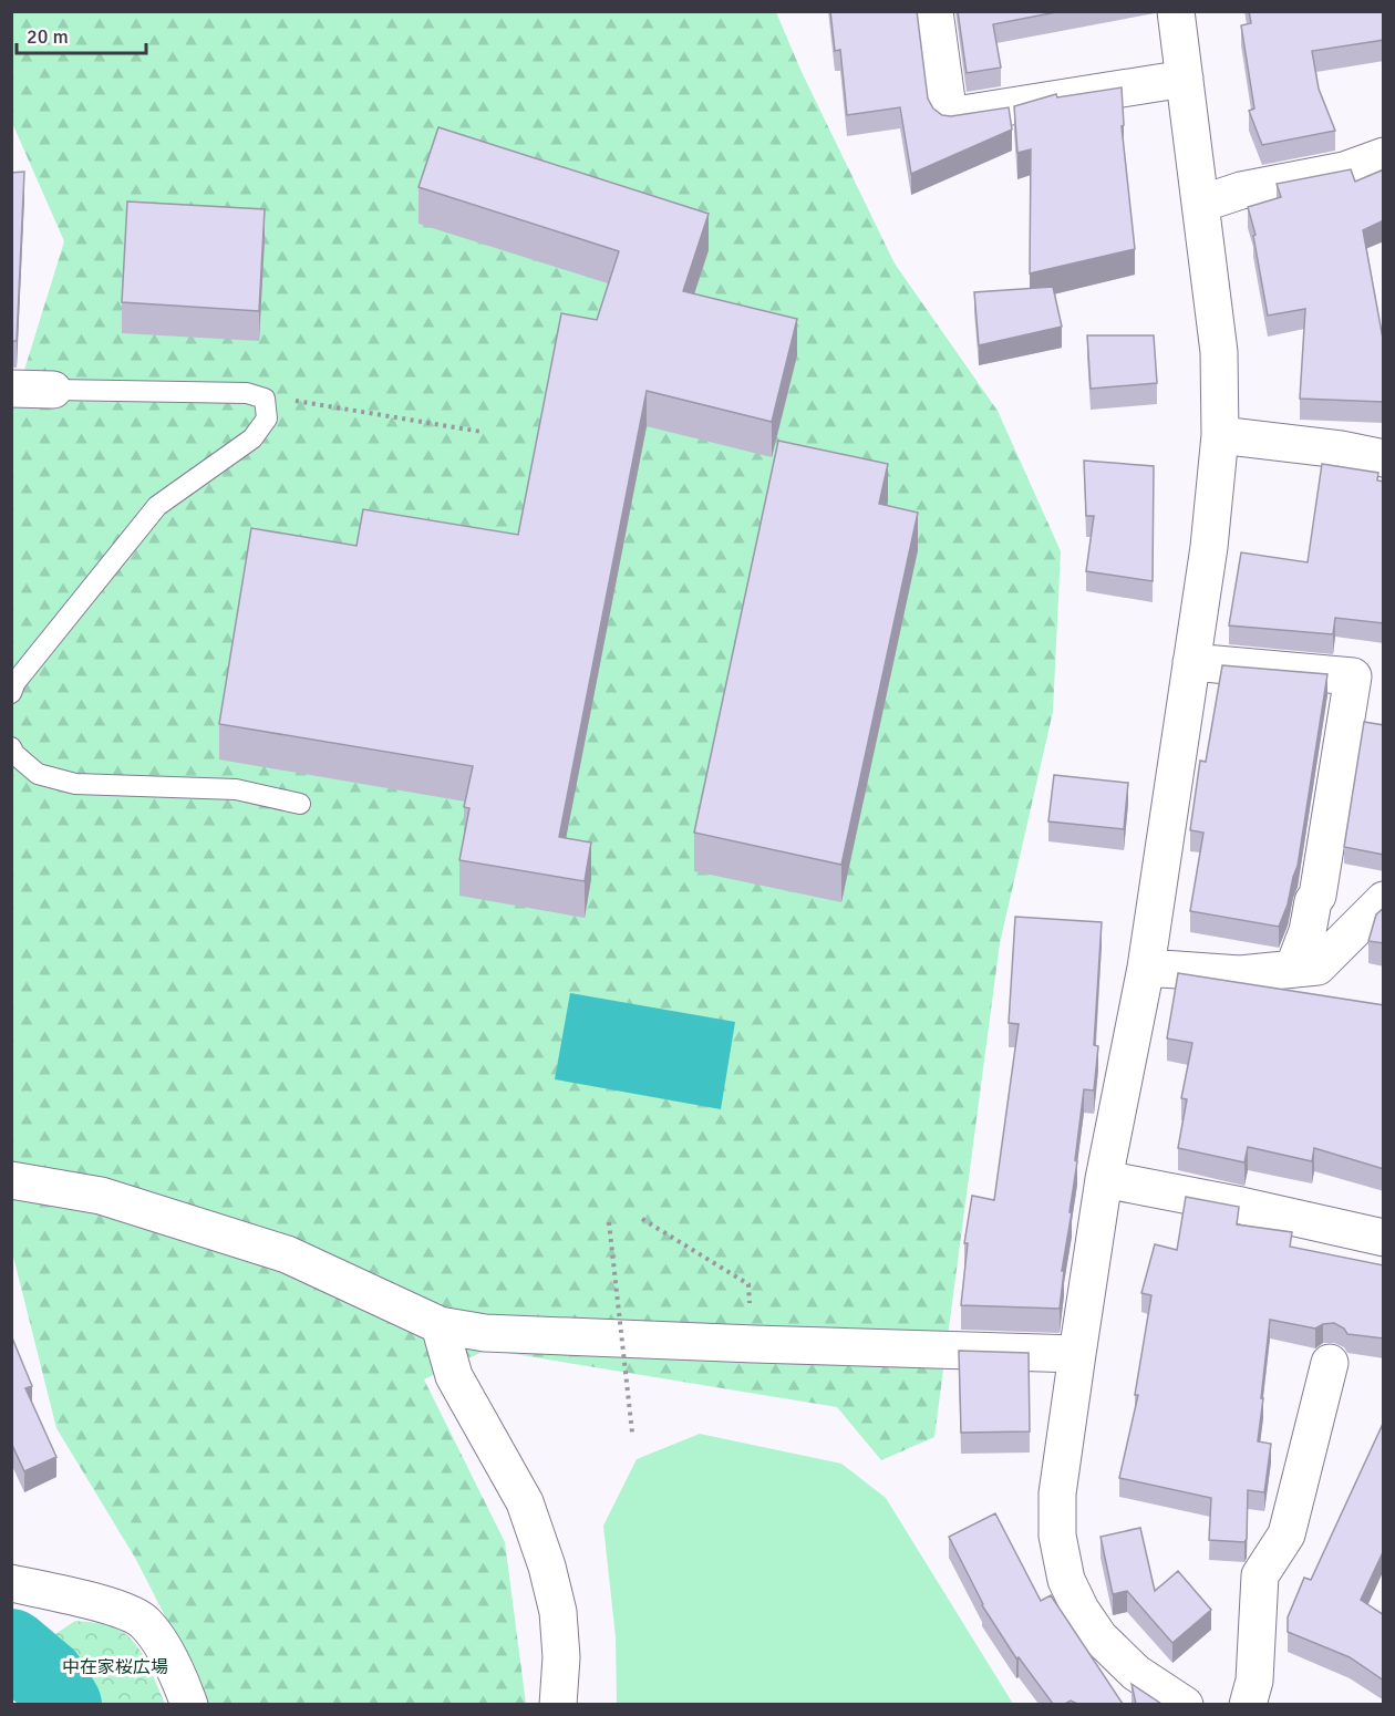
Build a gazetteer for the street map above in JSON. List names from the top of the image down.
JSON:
{
  "parks": ["中在家桜広場"],
  "scale_bar": "20 m"
}
